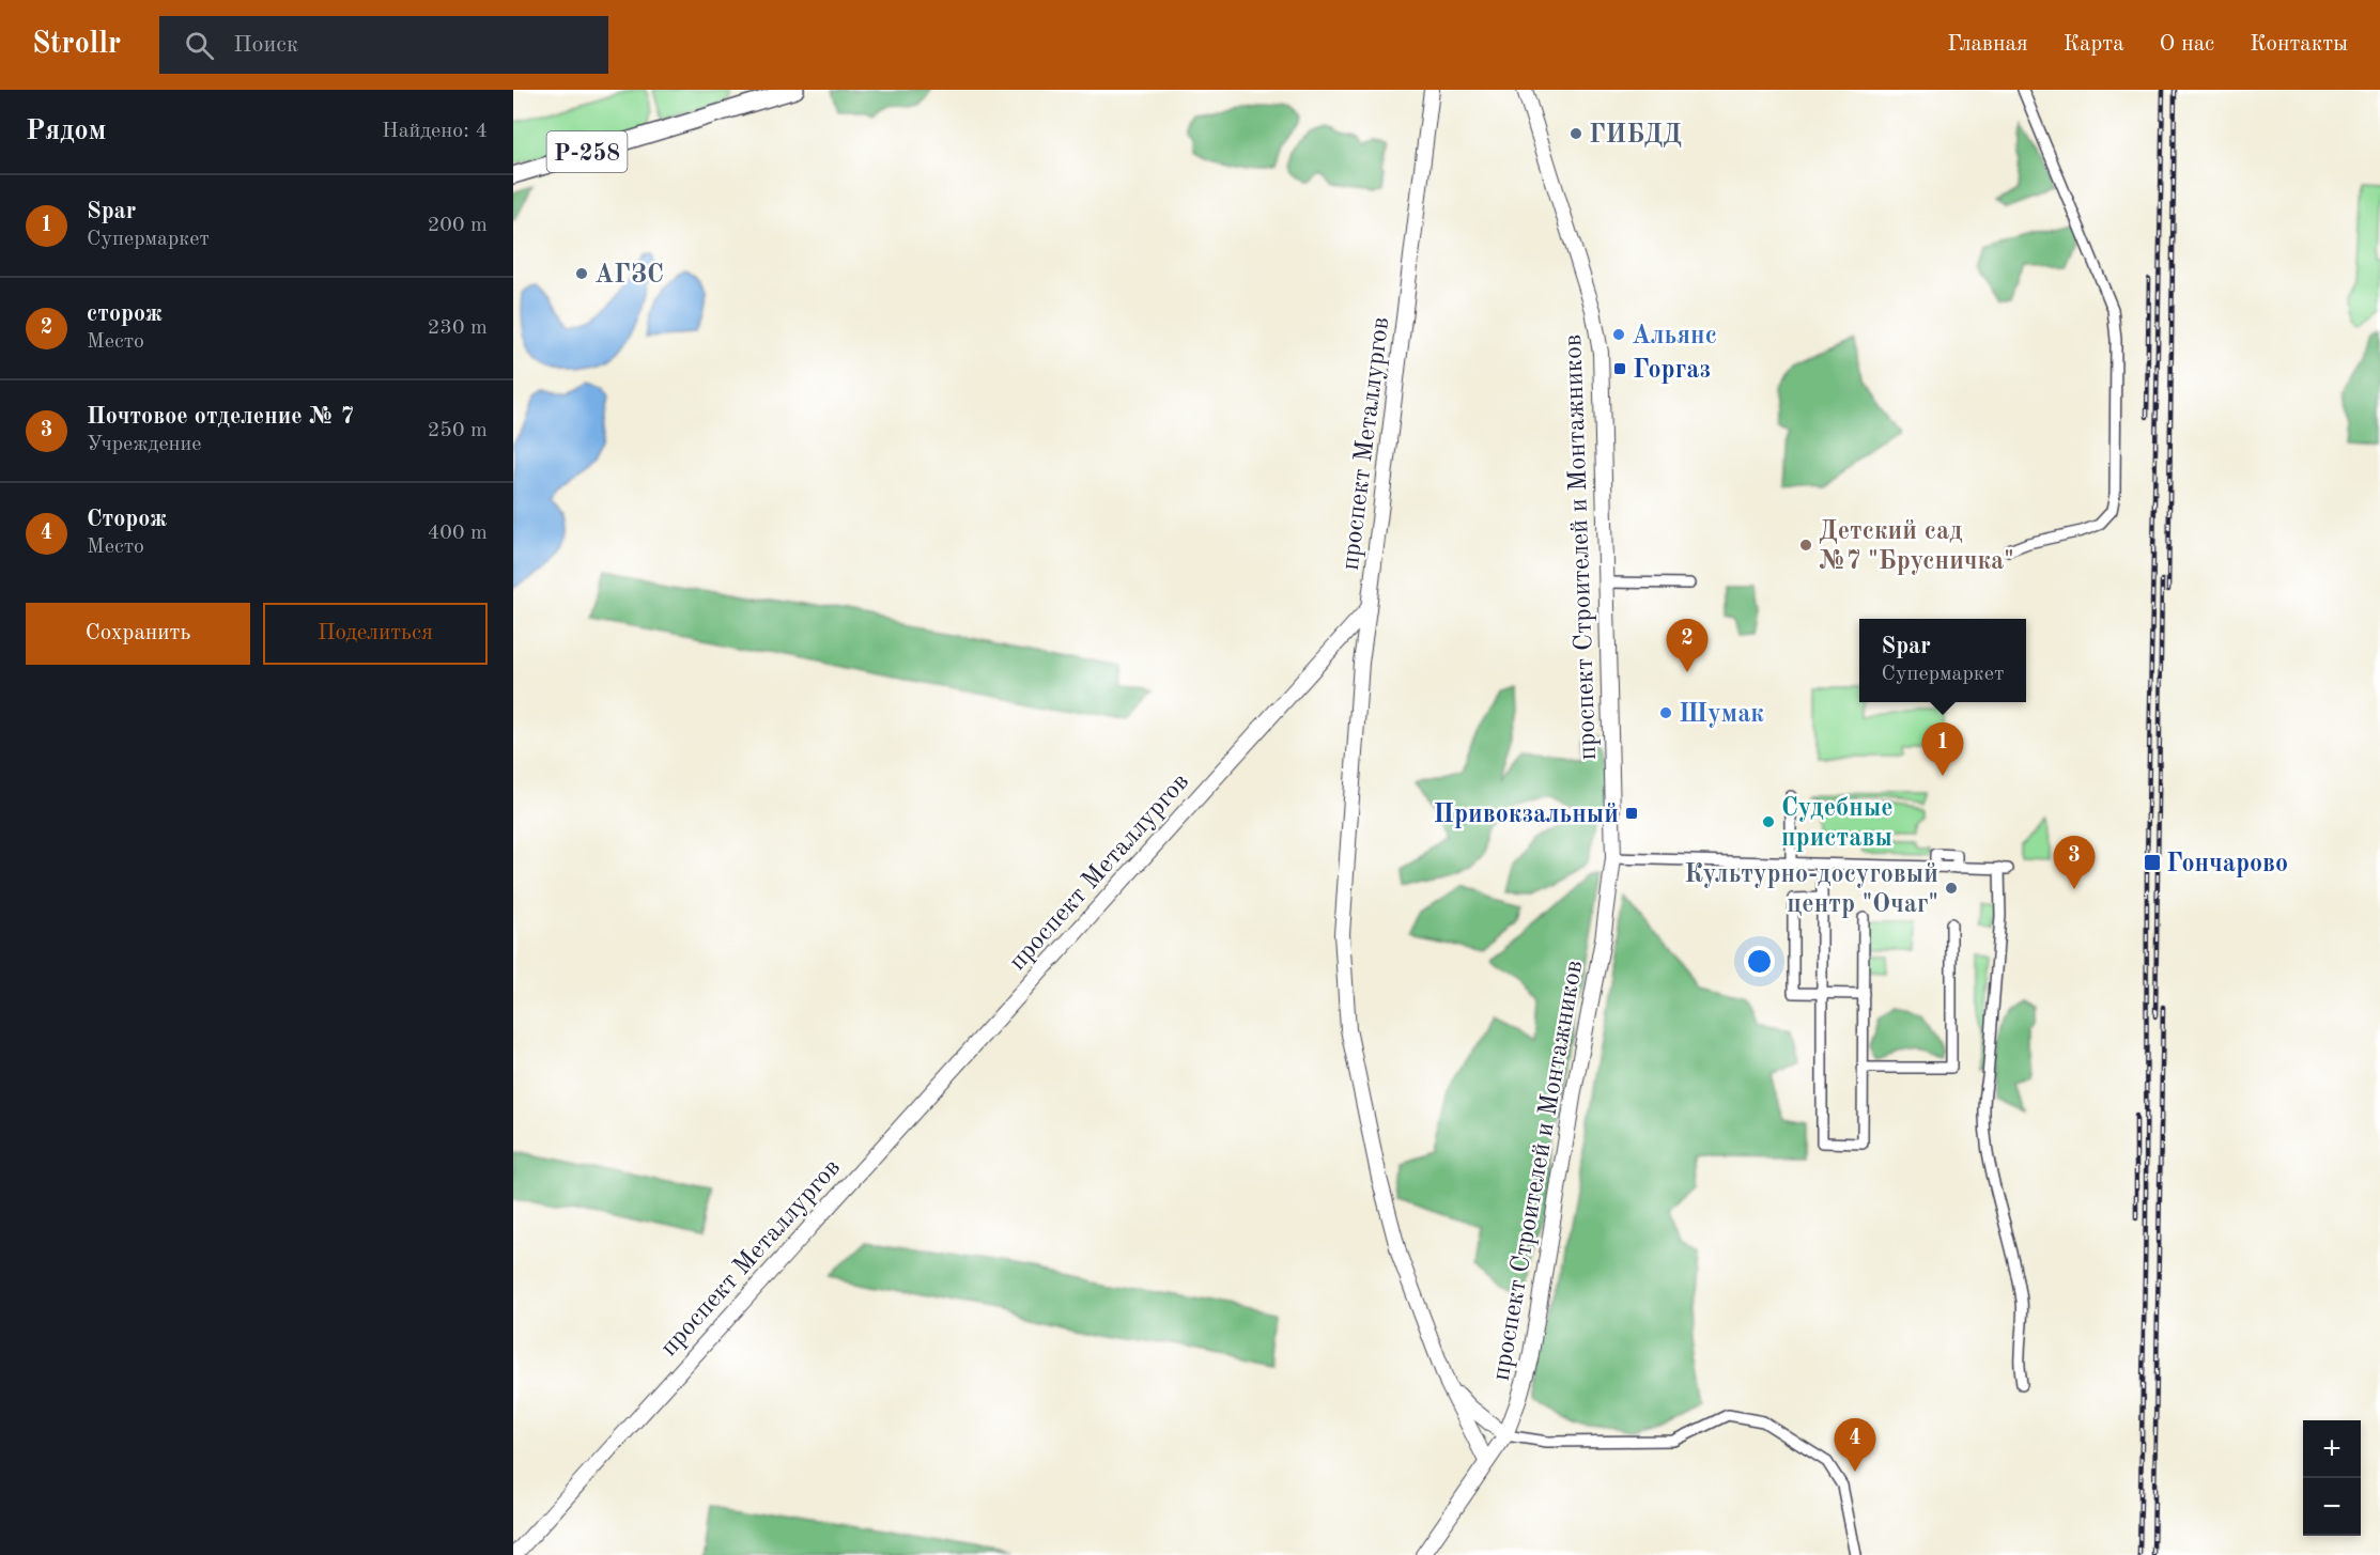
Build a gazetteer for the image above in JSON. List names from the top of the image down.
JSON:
{
  "streets": {
    "main road": ["Р-258"],
    "street": ["проспект Металлургов", "проспект Строителей и Монтажников"]
  },
  "places": {
    "other": [
      "ГИБДД",
      "АГЗС",
      "Альянс",
      "Детский сад №7 \"Брусничка\"",
      "Шумак",
      "Судебные приставы",
      "Культурно-досуговый центр \"Очаг\""
    ],
    "transit": ["Горгаз", "Привокзальный", "Гончарово"]
  },
  "page": {
    "header": "Strollr",
    "search": "Поиск",
    "nav": [
      "Главная",
      "Карта",
      "О нас",
      "Контакты"
    ],
    "heading": ["Рядом", "Найдено: 4"],
    "list": [
      {
        "mark": "1",
        "name": "Spar",
        "note": "Супермаркет",
        "value": "200 m"
      },
      {
        "mark": "2",
        "name": "сторож",
        "note": "Место",
        "value": "230 m"
      },
      {
        "mark": "3",
        "name": "Почтовое отделение № 7",
        "note": "Учреждение",
        "value": "250 m"
      },
      {
        "mark": "4",
        "name": "Сторож",
        "note": "Место",
        "value": "400 m"
      }
    ],
    "buttons": ["Сохранить", "Поделиться"],
    "popup": ["Spar", "Супермаркет"],
    "pins": [
      "2",
      "1",
      "3",
      "4"
    ],
    "map_buttons": ["+", "−"]
  }
}
